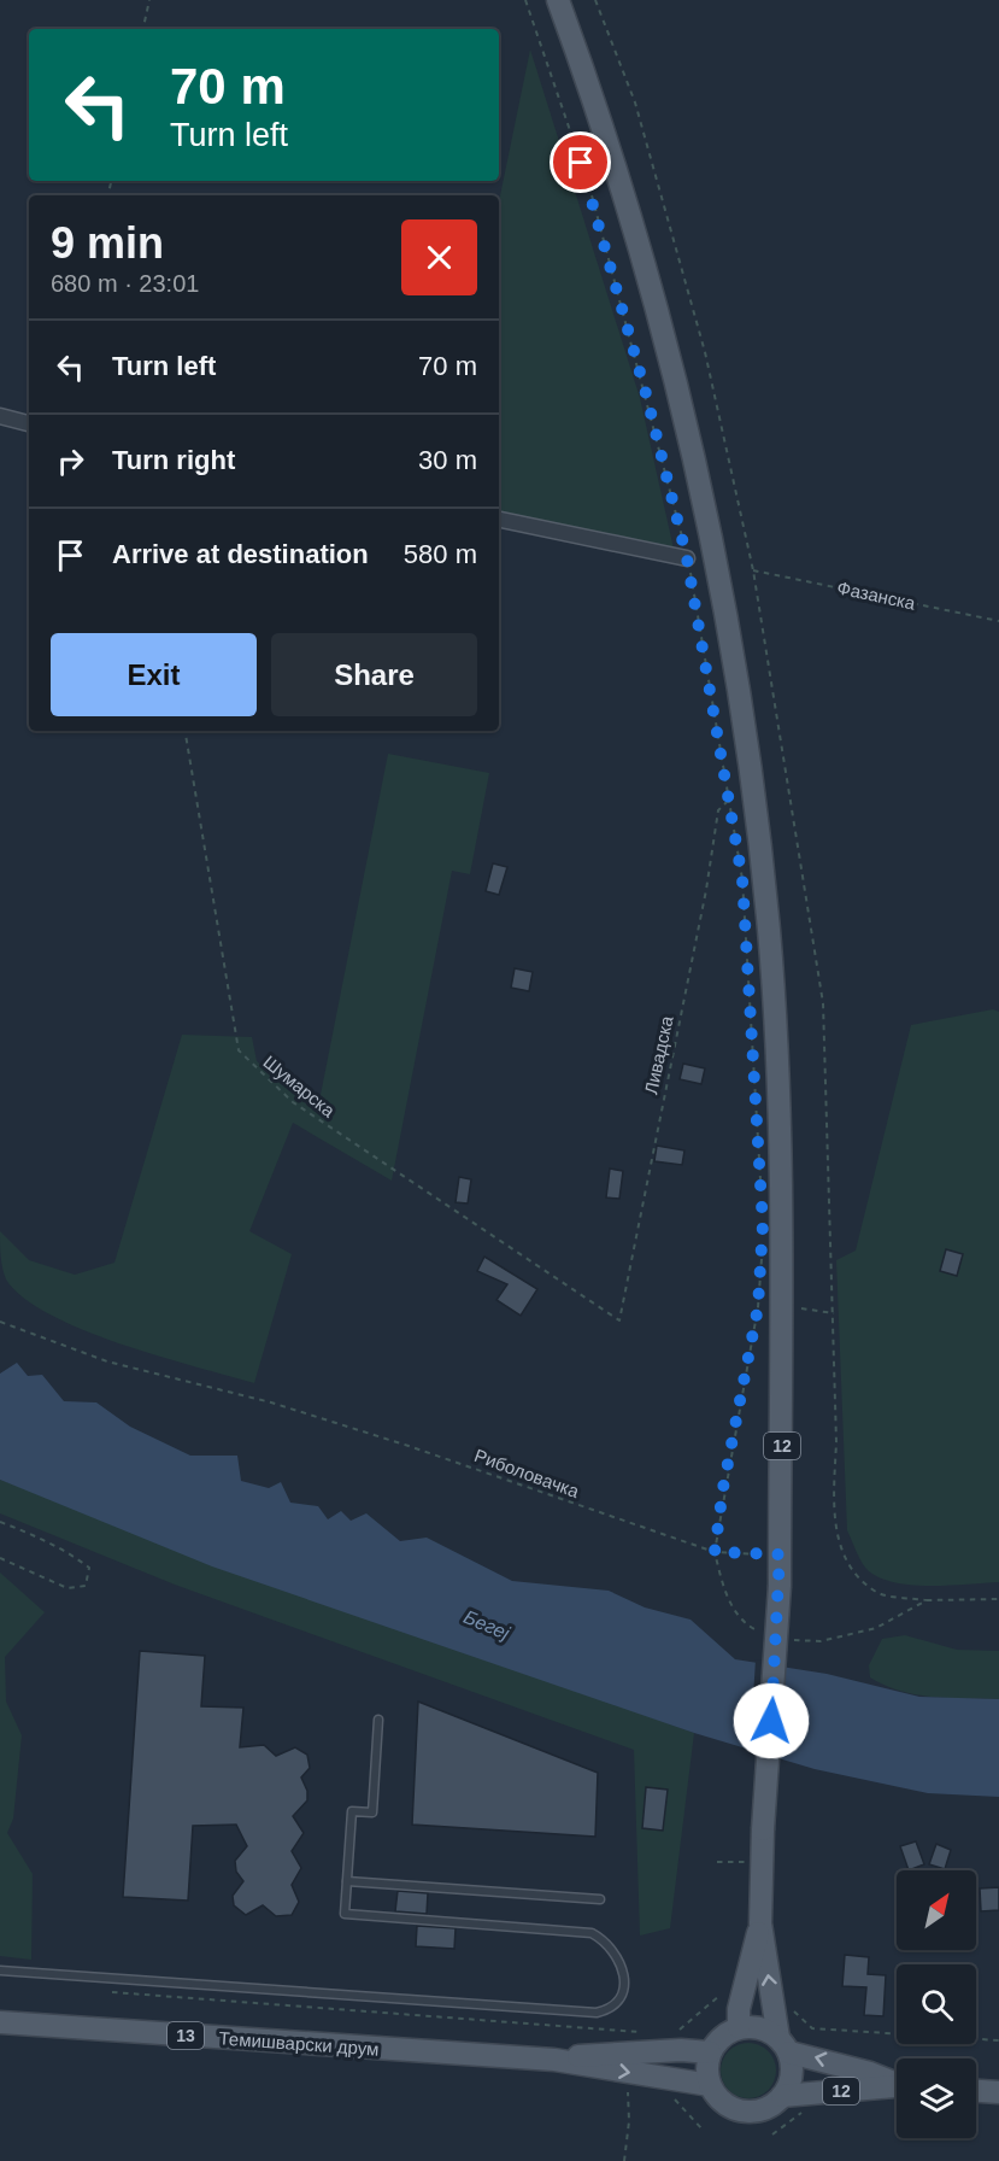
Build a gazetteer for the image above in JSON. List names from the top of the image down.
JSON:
{
  "streets": {
    "main road": ["12", "13", "Темишварски друм"],
    "path": [
      "Фазанска",
      "Ливадска",
      "Шумарска",
      "Риболовачка"
    ]
  },
  "crossings": [
    ["Ливадска", "Шумарска"],
    ["12", "Риболовачка"],
    ["12", "Темишварски друм"]
  ],
  "water": ["Бегеј"],
  "north": "top right",
  "page": {
    "turn": ["70 m", "Turn left"],
    "heading": ["9 min", "680 m · 23:01"],
    "list": [
      {
        "name": "Turn left",
        "value": "70 m"
      },
      {
        "name": "Turn right",
        "value": "30 m"
      },
      {
        "name": "Arrive at destination",
        "value": "580 m"
      }
    ],
    "buttons": ["Exit", "Share"]
  }
}
